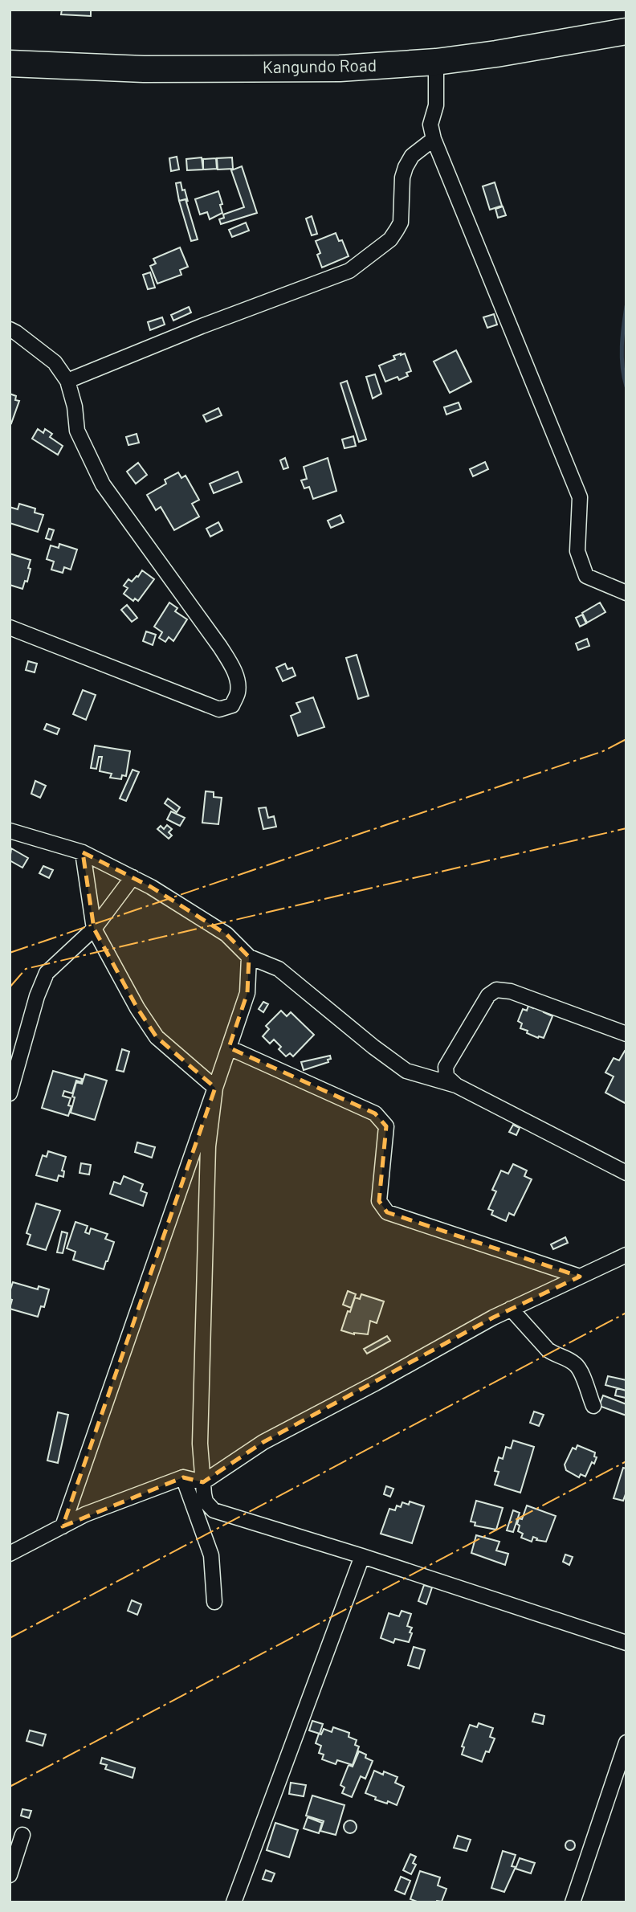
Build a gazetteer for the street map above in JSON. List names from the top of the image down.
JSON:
{
  "streets": {
    "highway": ["Kangundo Road"]
  }
}
